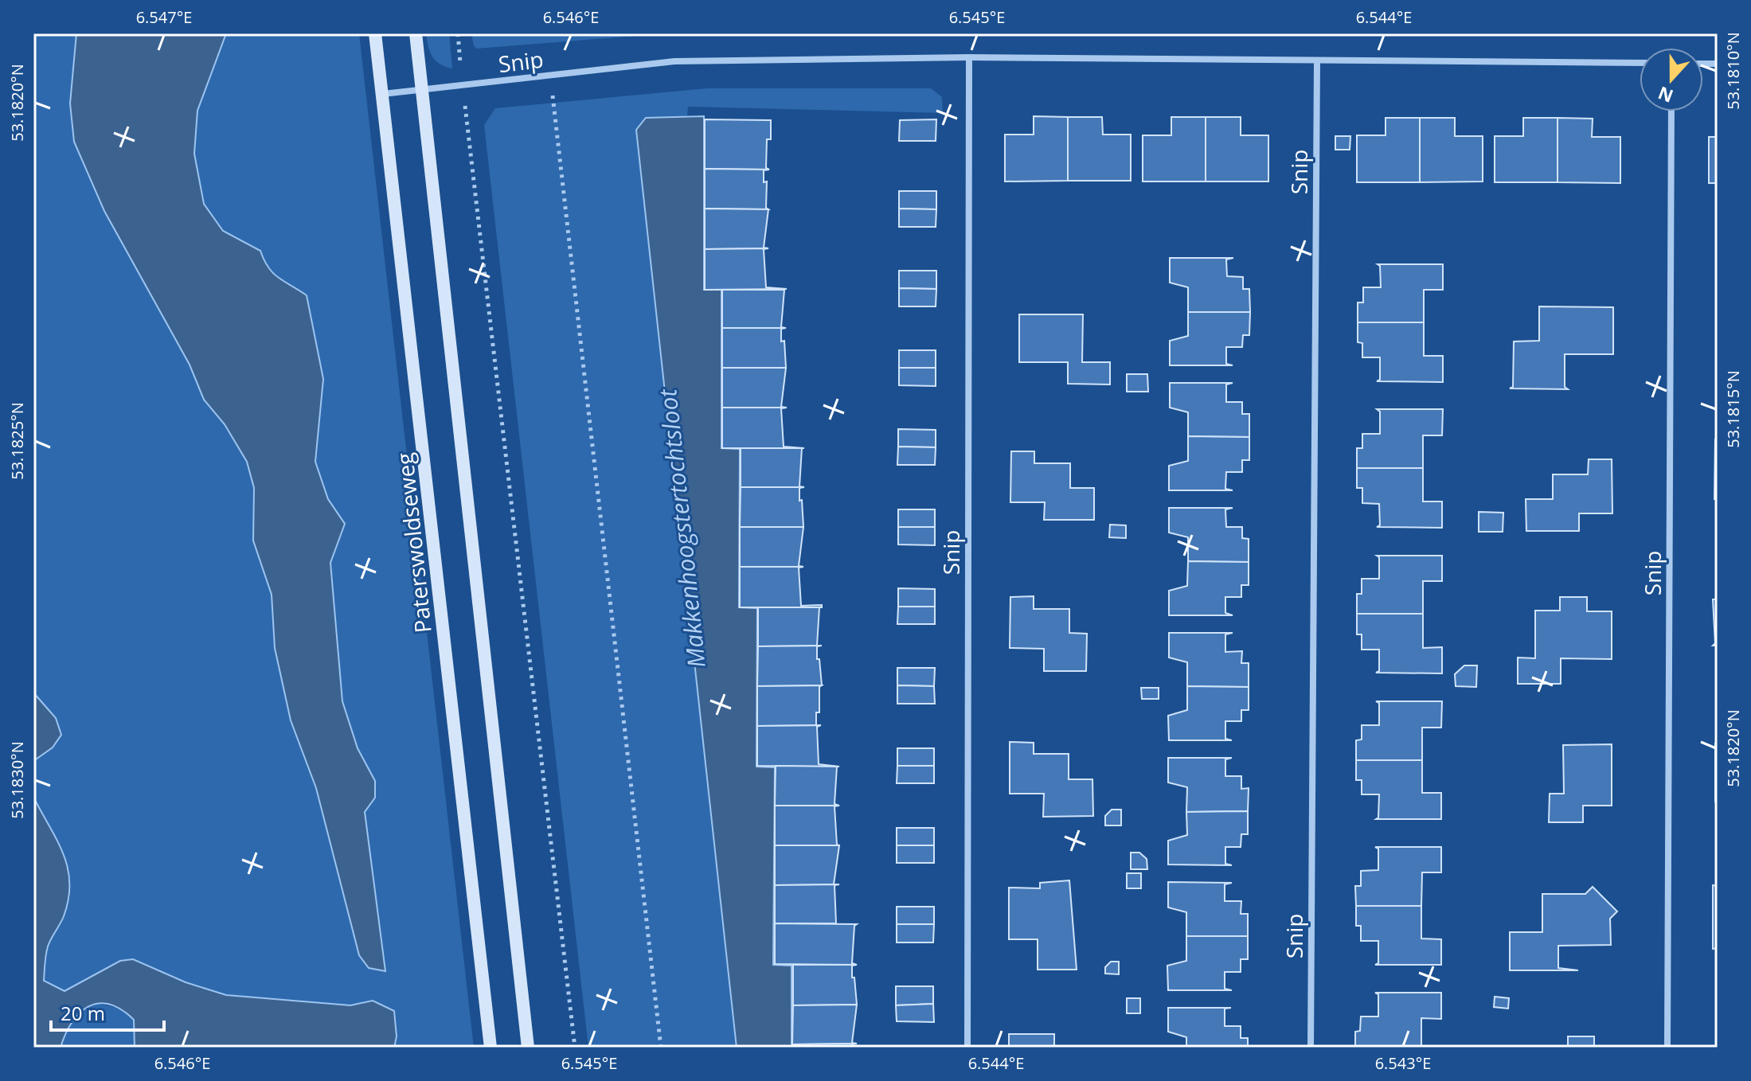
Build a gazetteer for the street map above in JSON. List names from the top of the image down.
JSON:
{
  "streets": {
    "main road": ["Paterswoldseweg"],
    "street": ["Snip"]
  },
  "crossings": [
    ["Snip", "Paterswoldseweg"]
  ],
  "water": ["Makkenhoogstertochtsloot"],
  "scale_bar": "20 m",
  "north": "bottom",
  "coordinates": [
    "6.547°E",
    "6.546°E",
    "6.545°E",
    "6.544°E",
    "53.1810°N",
    "53.1820°N",
    "53.1815°N",
    "53.1825°N",
    "53.1830°N",
    "6.543°E"
  ]
}
